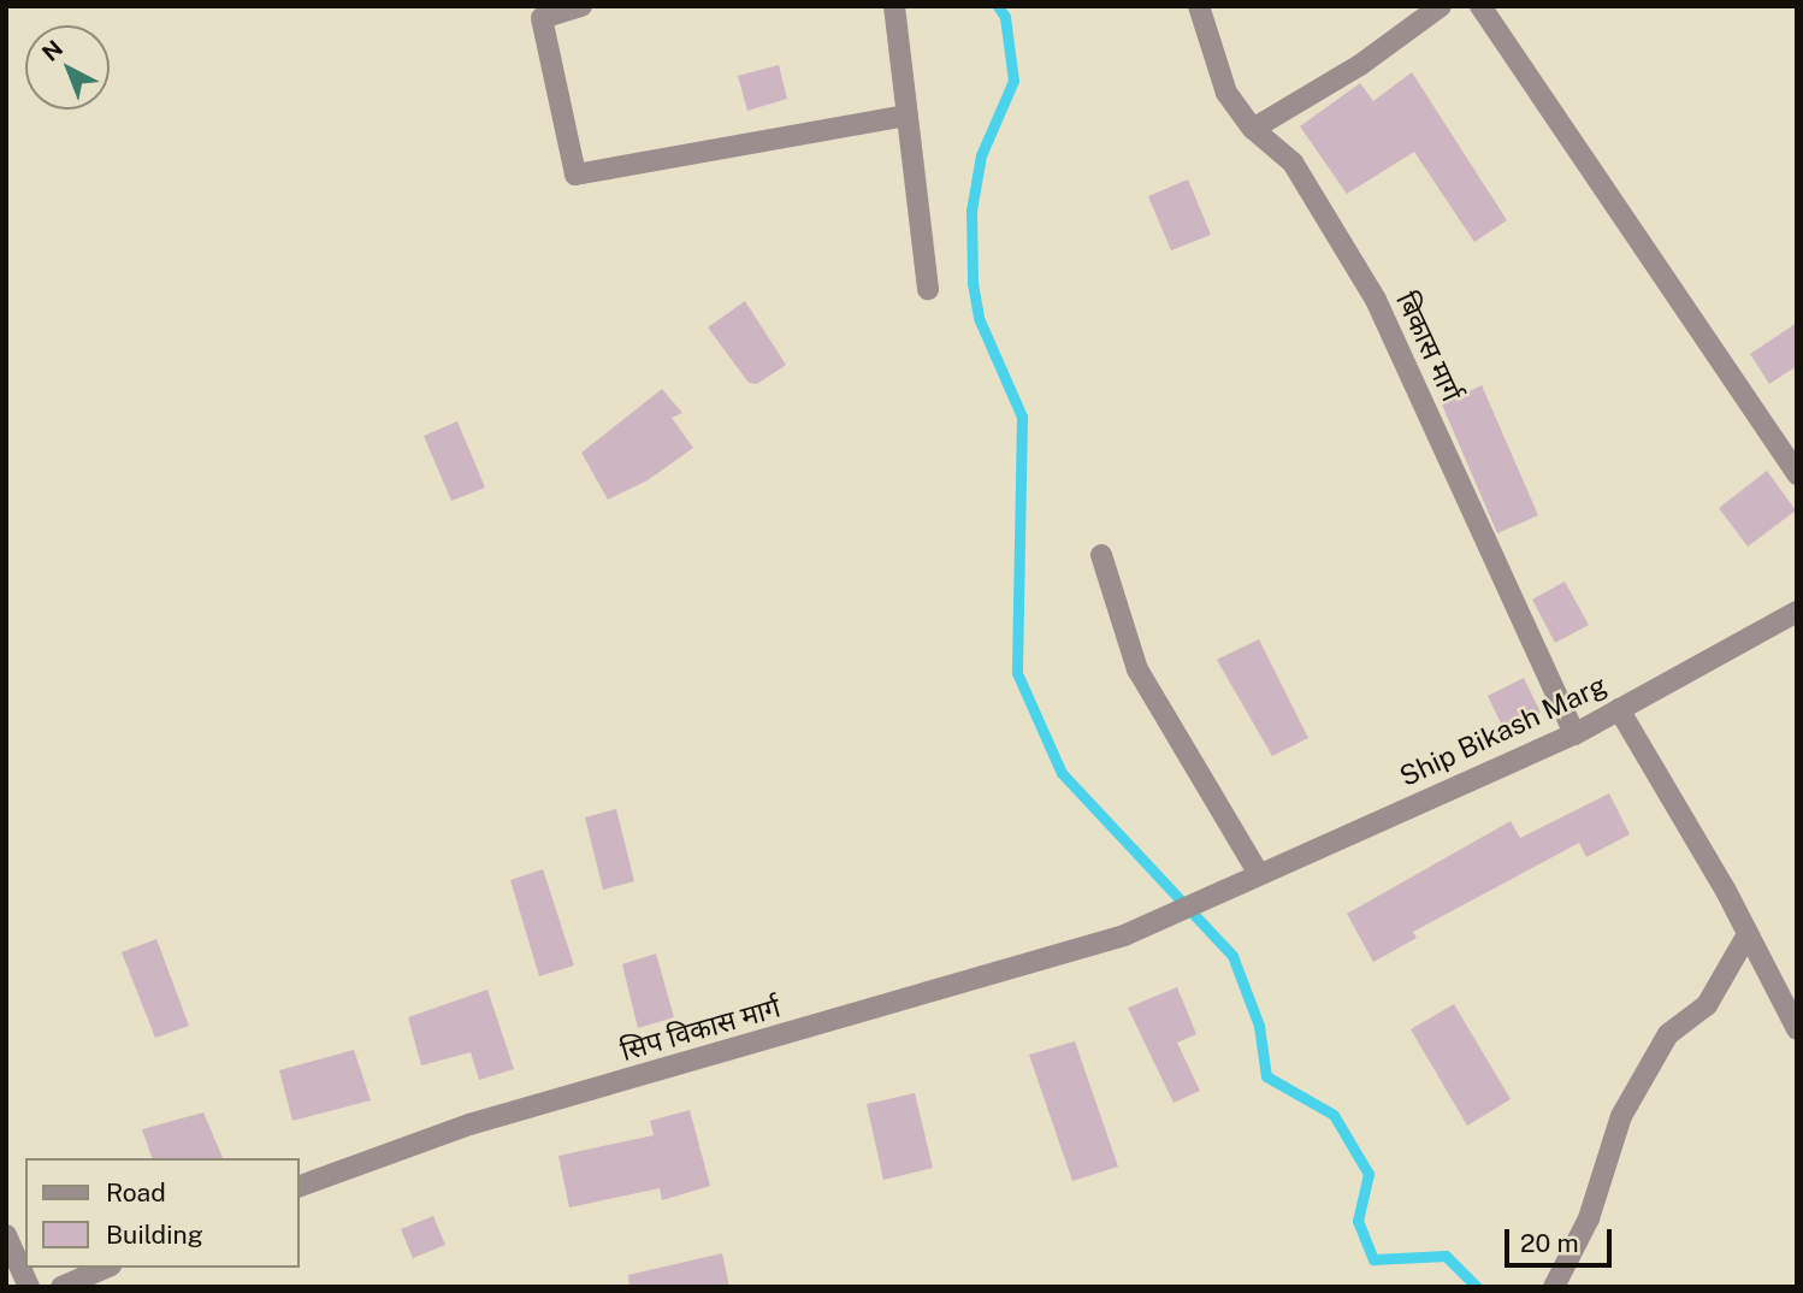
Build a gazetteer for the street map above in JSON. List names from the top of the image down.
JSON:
{
  "streets": {
    "street": ["बिकास मार्ग", "Ship Bikash Marg", "सिप विकास मार्ग"]
  },
  "crossings": [
    ["बिकास मार्ग", "Ship Bikash Marg"],
    ["Ship Bikash Marg", "सिप विकास मार्ग"]
  ],
  "legend": ["Road", "Building"],
  "scale_bar": "20 m",
  "north": "top left"
}
